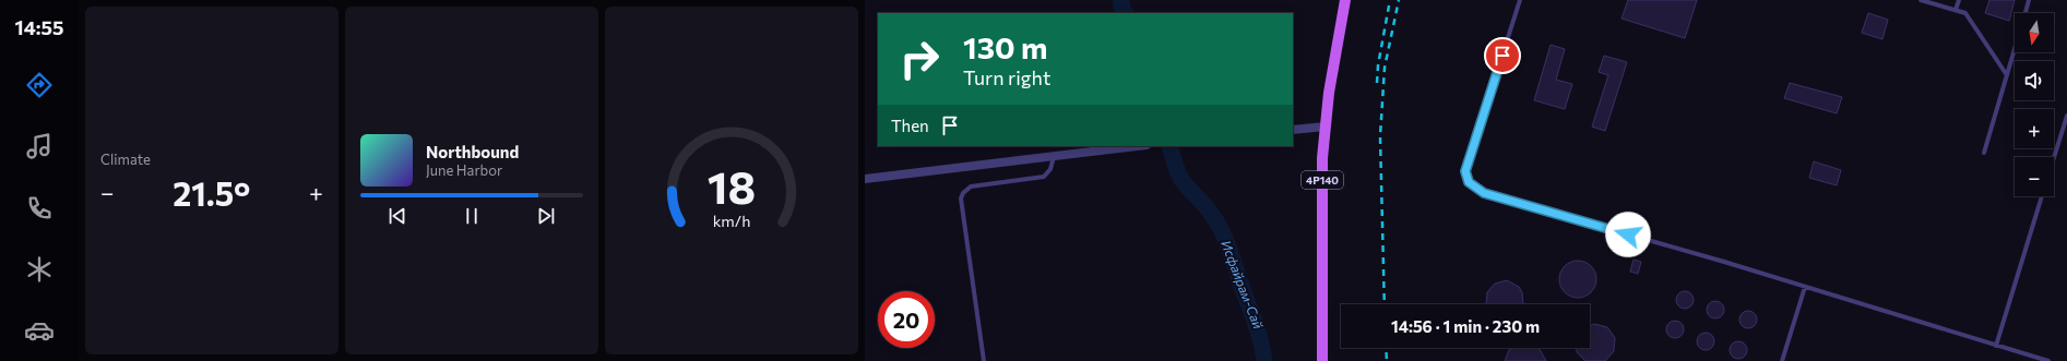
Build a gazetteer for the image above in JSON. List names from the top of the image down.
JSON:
{
  "streets": {
    "main road": ["4P140"]
  },
  "water": ["Исфайрам-Сай"],
  "north": "bottom",
  "page": {
    "tabs": "14:55",
    "tile": "Climate",
    "map_buttons": ["+", "−"],
    "turn": ["130 m", "Turn right"],
    "then": "Then",
    "song": ["Northbound", "June Harbor"],
    "heat": ["−", "21.5°", "+"],
    "limit": "20",
    "trip": "14:56 · 1 min · 230 m",
    "gauge": ["18", "km/h"]
  }
}
